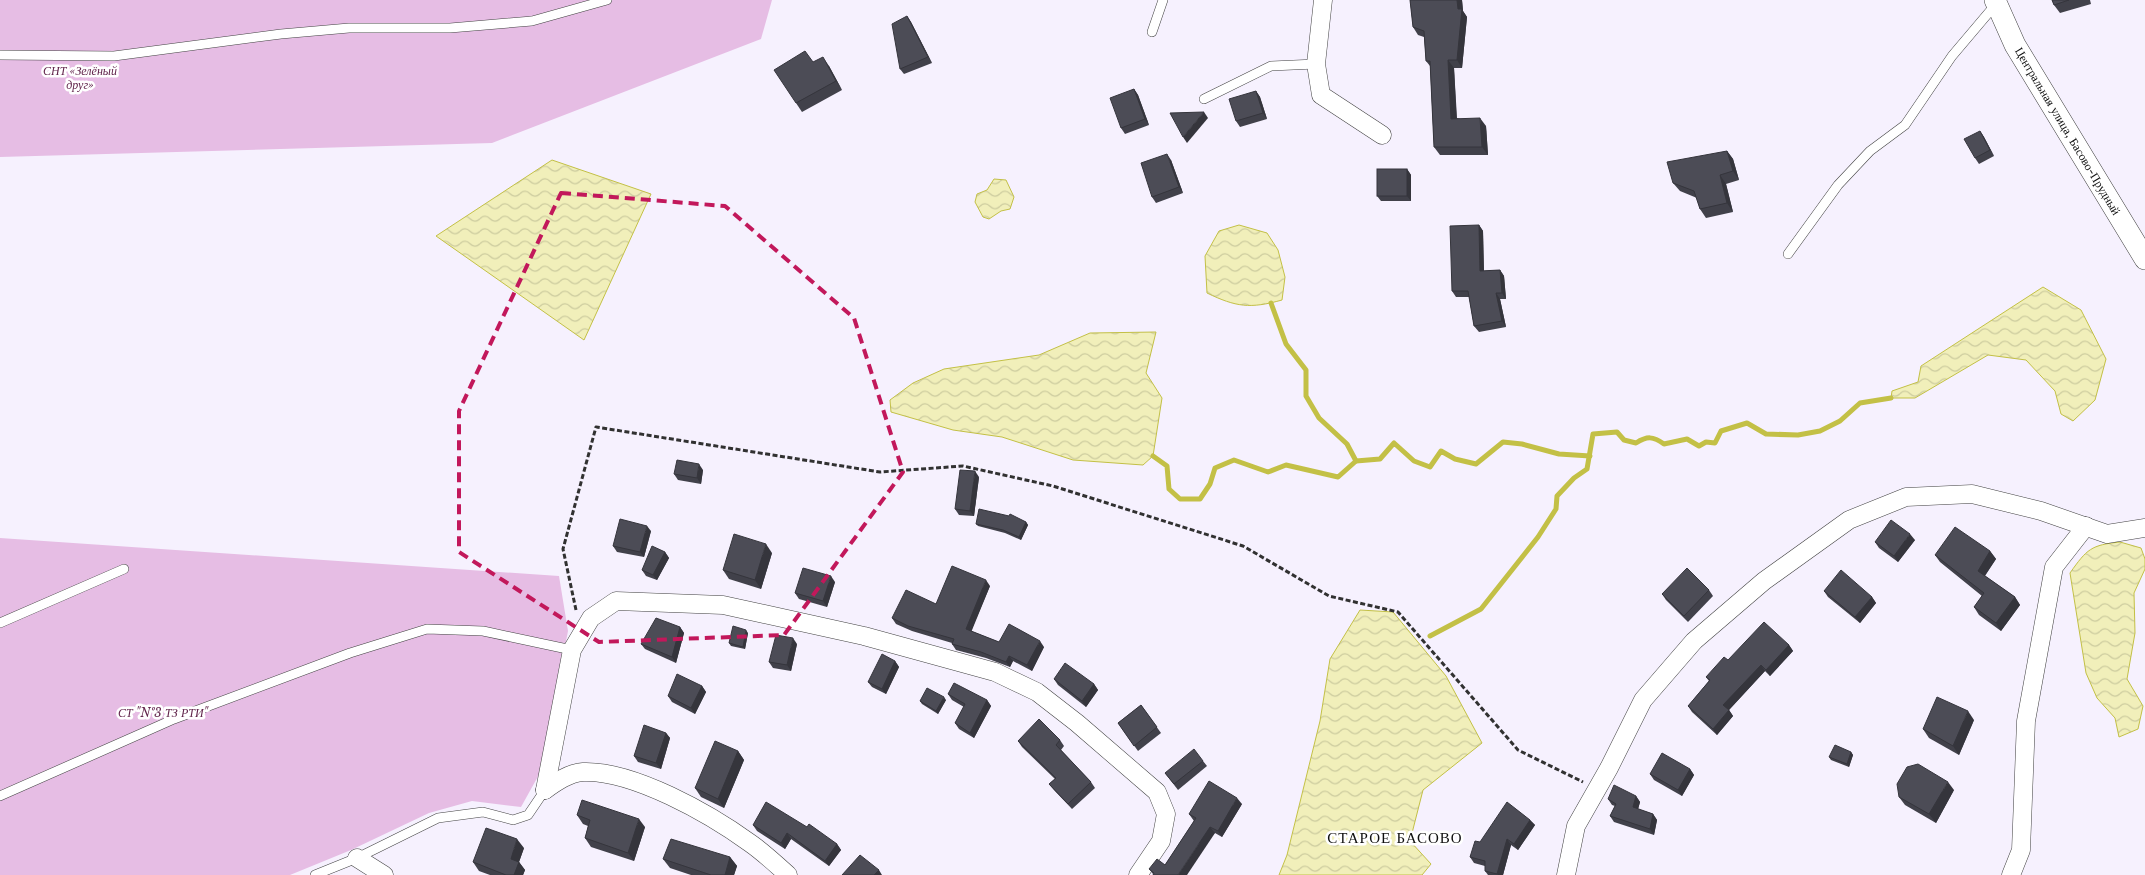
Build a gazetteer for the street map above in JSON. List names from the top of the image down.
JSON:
{
  "streets": {
    "street": ["Центральная улица, Басово-Прудный"]
  },
  "districts": ["СТАРОЕ БАСОВО"],
  "parks": ["СНТ «Зелёный друг»", "СТ \"№3 ТЗ РТИ\""]
}
